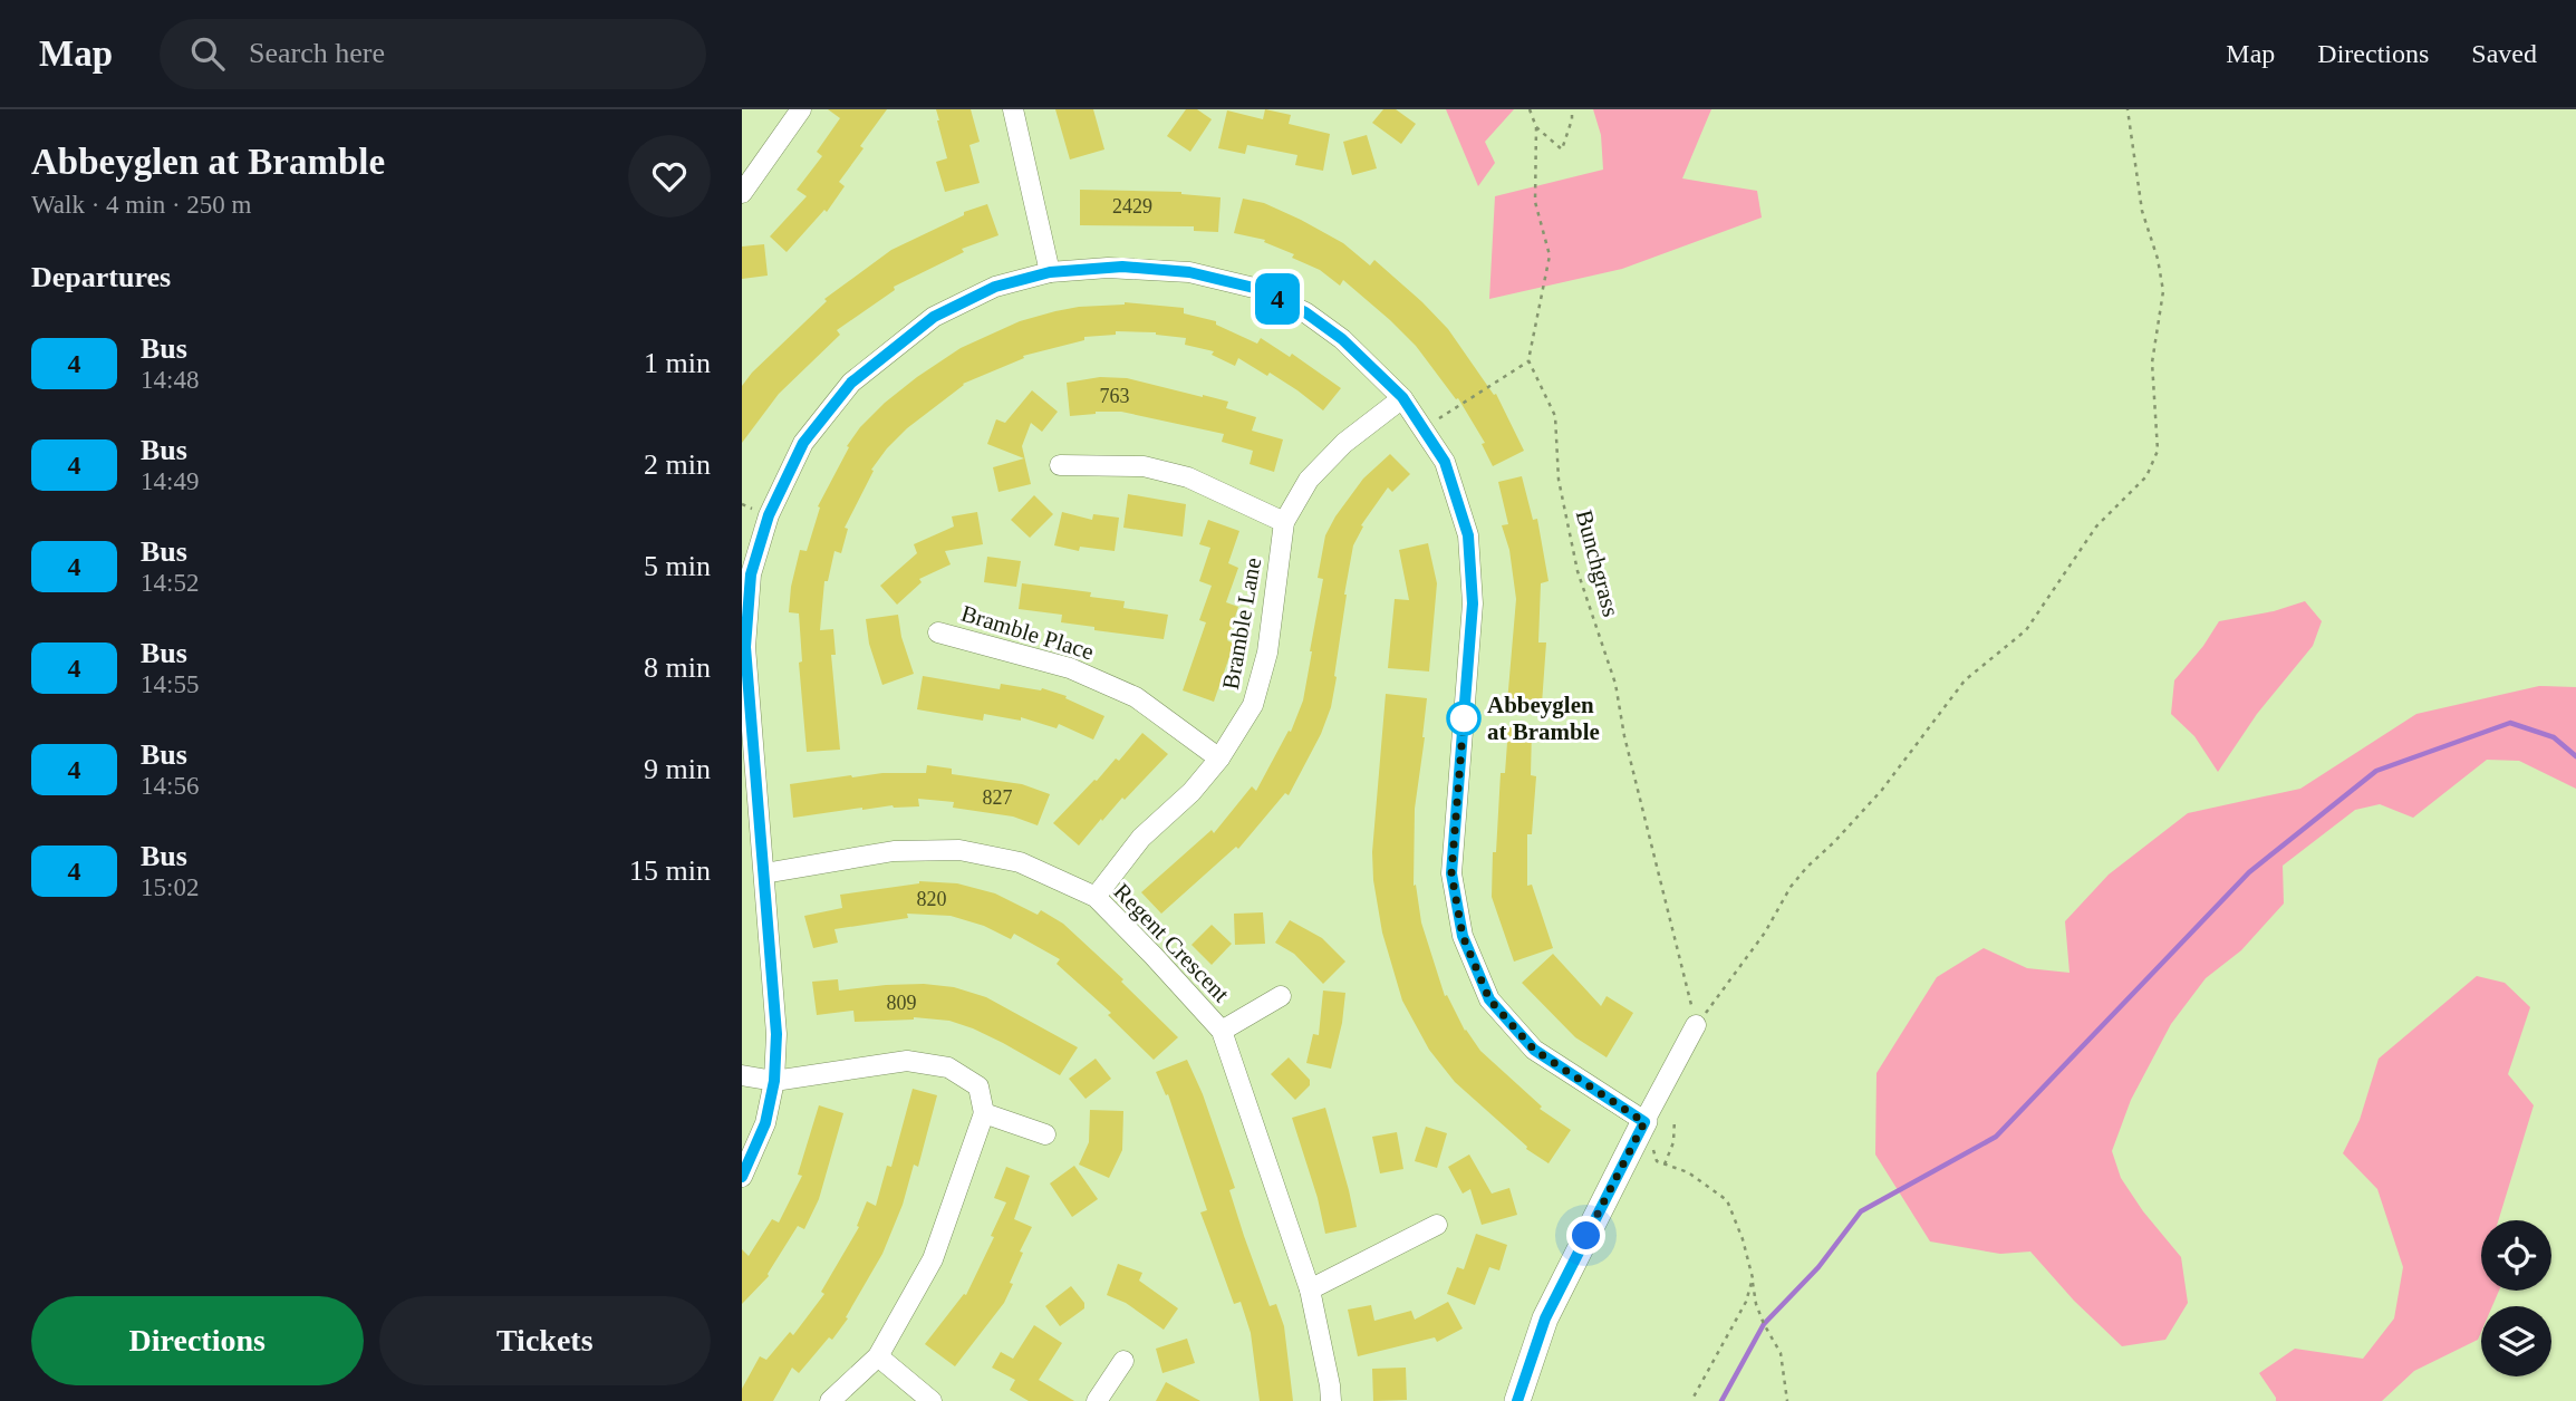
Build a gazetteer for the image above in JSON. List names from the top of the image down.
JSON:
{
  "streets": {
    "street": ["Bramble Lane", "Bramble Place", "Regent Crescent"],
    "path": ["Bunchgrass"]
  },
  "crossings": [
    ["Bramble Lane", "Bramble Place"],
    ["Bramble Lane", "Regent Crescent"]
  ],
  "places": ["Abbeyglen at Bramble"],
  "lines": ["bus line 4"],
  "house_numbers": [
    "2429",
    "763",
    "827",
    "820",
    "809"
  ],
  "page": {
    "header": "Map",
    "search": "Search here",
    "nav": ["Map", "Directions", "Saved"],
    "heading": [
      ["Abbeyglen at Bramble", "Walk · 4 min · 250 m"],
      "Departures"
    ],
    "on_map": "4",
    "list": [
      {
        "mark": "4",
        "name": "Bus",
        "note": "14:48",
        "value": "1 min"
      },
      {
        "mark": "4",
        "name": "Bus",
        "note": "14:49",
        "value": "2 min"
      },
      {
        "mark": "4",
        "name": "Bus",
        "note": "14:52",
        "value": "5 min"
      },
      {
        "mark": "4",
        "name": "Bus",
        "note": "14:55",
        "value": "8 min"
      },
      {
        "mark": "4",
        "name": "Bus",
        "note": "14:56",
        "value": "9 min"
      },
      {
        "mark": "4",
        "name": "Bus",
        "note": "15:02",
        "value": "15 min"
      }
    ],
    "buttons": ["Directions", "Tickets"]
  }
}
